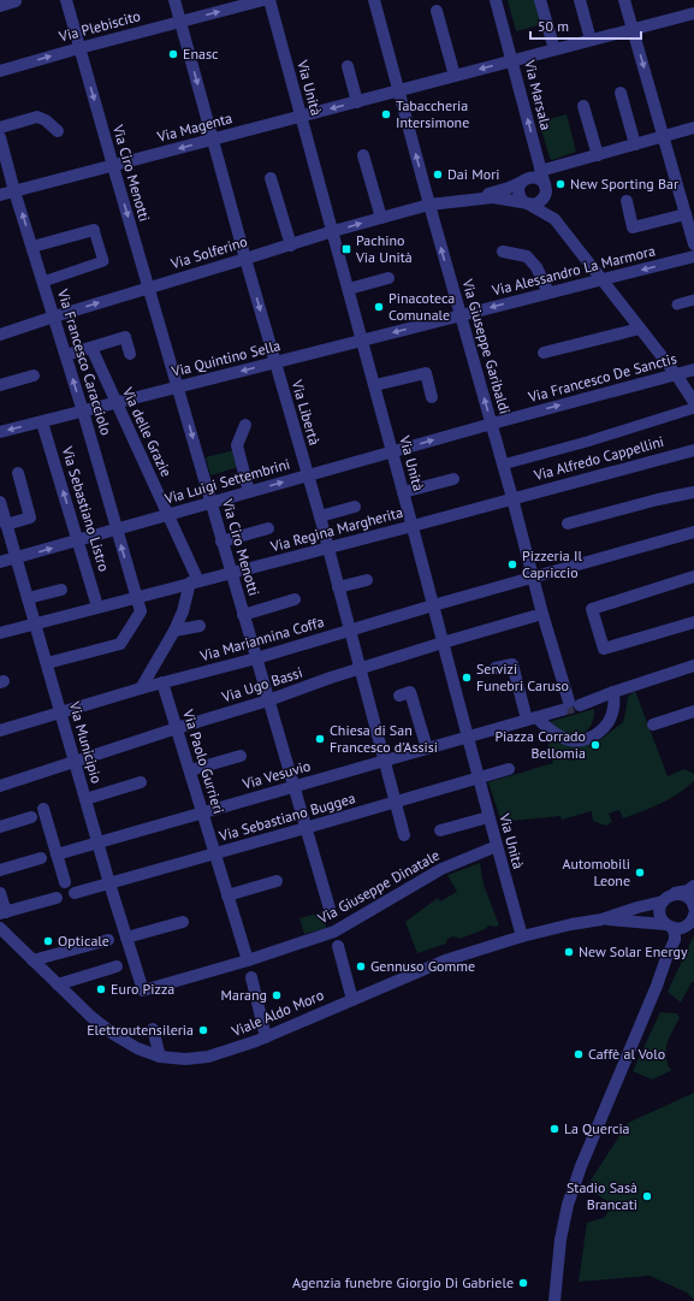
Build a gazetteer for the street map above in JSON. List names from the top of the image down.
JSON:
{
  "streets": {
    "street": [
      "Via Plebiscito",
      "Via Unità",
      "Via Marsala",
      "Via Magenta",
      "Via Ciro Menotti",
      "Via Solferino",
      "Via Alessandro La Marmora",
      "Via Giuseppe Garibaldi",
      "Via Quintino Sella",
      "Via Francesco Caracciolo",
      "Via Francesco De Sanctis",
      "Via Libertà",
      "Via delle Grazie",
      "Via Alfredo Cappellini",
      "Via Luigi Settembrini",
      "Via Sebastiano Listro",
      "Via Regina Margherita",
      "Via Mariannina Coffa",
      "Via Ugo Bassi",
      "Via Municipio",
      "Via Paolo Gurrieri",
      "Via Vesuvio",
      "Via Sebastiano Buggea",
      "Via Giuseppe Dinatale",
      "Viale Aldo Moro"
    ]
  },
  "crossings": [
    ["Via Plebiscito", "Via Ciro Menotti"],
    ["Via Plebiscito", "Via Libertà"],
    ["Via Unità", "Via Magenta"],
    ["Via Unità", "Via Solferino"],
    ["Via Unità", "Via Quintino Sella"],
    ["Via Unità", "Via Luigi Settembrini"],
    ["Via Unità", "Via Regina Margherita"],
    ["Via Unità", "Via Mariannina Coffa"],
    ["Via Unità", "Via Ugo Bassi"],
    ["Via Unità", "Via Vesuvio"],
    ["Via Unità", "Via Sebastiano Buggea"],
    ["Via Unità", "Via Giuseppe Dinatale"],
    ["Via Unità", "Viale Aldo Moro"],
    ["Via Marsala", "Via Magenta"],
    ["Via Magenta", "Via Ciro Menotti"],
    ["Via Magenta", "Via Giuseppe Garibaldi"],
    ["Via Magenta", "Via Francesco Caracciolo"],
    ["Via Magenta", "Via Libertà"],
    ["Via Ciro Menotti", "Via Solferino"],
    ["Via Ciro Menotti", "Via Quintino Sella"],
    ["Via Ciro Menotti", "Via Luigi Settembrini"],
    ["Via Ciro Menotti", "Via Regina Margherita"],
    ["Via Ciro Menotti", "Via Mariannina Coffa"],
    ["Via Ciro Menotti", "Via Ugo Bassi"],
    ["Via Ciro Menotti", "Via Vesuvio"],
    ["Via Ciro Menotti", "Via Sebastiano Buggea"],
    ["Via Solferino", "Via Giuseppe Garibaldi"],
    ["Via Solferino", "Via Francesco Caracciolo"],
    ["Via Solferino", "Via Libertà"],
    ["Via Alessandro La Marmora", "Via Giuseppe Garibaldi"],
    ["Via Alessandro La Marmora", "Via Quintino Sella"],
    ["Via Giuseppe Garibaldi", "Via Quintino Sella"],
    ["Via Giuseppe Garibaldi", "Via Francesco De Sanctis"],
    ["Via Giuseppe Garibaldi", "Via Alfredo Cappellini"],
    ["Via Giuseppe Garibaldi", "Via Luigi Settembrini"],
    ["Via Giuseppe Garibaldi", "Via Regina Margherita"],
    ["Via Giuseppe Garibaldi", "Via Mariannina Coffa"],
    ["Via Giuseppe Garibaldi", "Via Vesuvio"],
    ["Via Quintino Sella", "Via Francesco Caracciolo"],
    ["Via Quintino Sella", "Via Libertà"],
    ["Via Quintino Sella", "Via delle Grazie"],
    ["Via Quintino Sella", "Via Sebastiano Listro"],
    ["Via Francesco Caracciolo", "Via Luigi Settembrini"],
    ["Via Francesco Caracciolo", "Via Regina Margherita"],
    ["Via Francesco Caracciolo", "Via Municipio"],
    ["Via Francesco De Sanctis", "Via Luigi Settembrini"],
    ["Via Libertà", "Via Luigi Settembrini"],
    ["Via Libertà", "Via Regina Margherita"],
    ["Via Libertà", "Via Mariannina Coffa"],
    ["Via Libertà", "Via Ugo Bassi"],
    ["Via Libertà", "Via Vesuvio"],
    ["Via Libertà", "Via Sebastiano Buggea"],
    ["Via delle Grazie", "Via Luigi Settembrini"],
    ["Via delle Grazie", "Via Regina Margherita"],
    ["Via Alfredo Cappellini", "Via Regina Margherita"],
    ["Via Luigi Settembrini", "Via Sebastiano Listro"],
    ["Via Luigi Settembrini", "Via Municipio"],
    ["Via Sebastiano Listro", "Via Regina Margherita"],
    ["Via Regina Margherita", "Via Municipio"],
    ["Via Mariannina Coffa", "Via Municipio"],
    ["Via Mariannina Coffa", "Via Paolo Gurrieri"],
    ["Via Ugo Bassi", "Via Municipio"],
    ["Via Ugo Bassi", "Via Paolo Gurrieri"],
    ["Via Municipio", "Via Vesuvio"],
    ["Via Municipio", "Via Sebastiano Buggea"],
    ["Via Municipio", "Via Giuseppe Dinatale"],
    ["Via Paolo Gurrieri", "Via Vesuvio"],
    ["Via Paolo Gurrieri", "Via Sebastiano Buggea"],
    ["Via Paolo Gurrieri", "Via Giuseppe Dinatale"]
  ],
  "one_way": [
    "Via Plebiscito",
    "Via Ciro Menotti",
    "Via Giuseppe Garibaldi",
    "Via Quintino Sella",
    "Via Sebastiano Listro"
  ],
  "places": {
    "other": [
      "Enasc",
      "Tabaccheria Intersimone",
      "Dai Mori",
      "New Sporting Bar",
      "Pinacoteca Comunale",
      "Pizzeria Il Capriccio",
      "Servizi Funebri Caruso",
      "Chiesa di San Francesco d'Assisi",
      "Piazza Corrado Bellomia",
      "Automobili Leone",
      "Opticale",
      "New Solar Energy",
      "Gennuso Gomme",
      "Euro Pizza",
      "Marang",
      "Elettroutensileria",
      "Caffè al Volo",
      "La Quercia",
      "Stadio Sasà Brancati",
      "Agenzia funebre Giorgio Di Gabriele"
    ],
    "transit": ["Pachino Via Unità"]
  },
  "scale_bar": "50 m"
}
